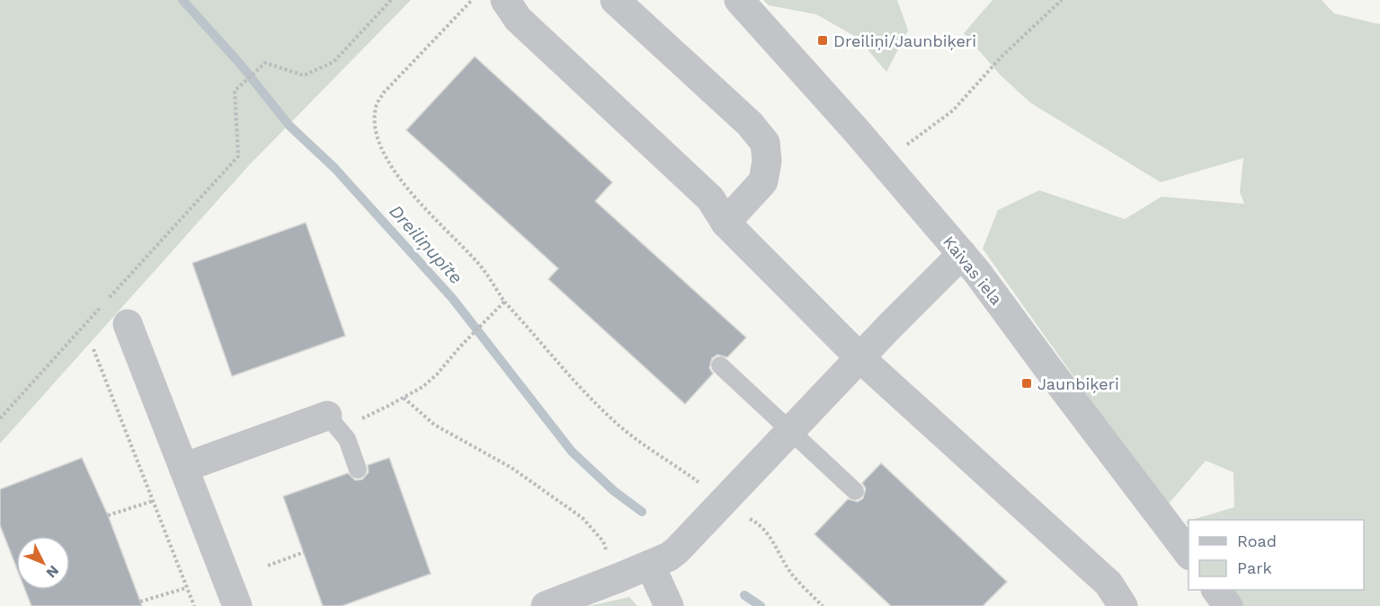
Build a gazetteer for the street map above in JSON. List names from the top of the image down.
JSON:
{
  "streets": {
    "street": ["Kaivas iela"]
  },
  "water": ["Dreiliņupīte"],
  "places": {
    "transit": ["Dreiliņi/Jaunbiķeri", "Jaunbiķeri"]
  },
  "legend": ["Road", "Park"],
  "north": "bottom right"
}
